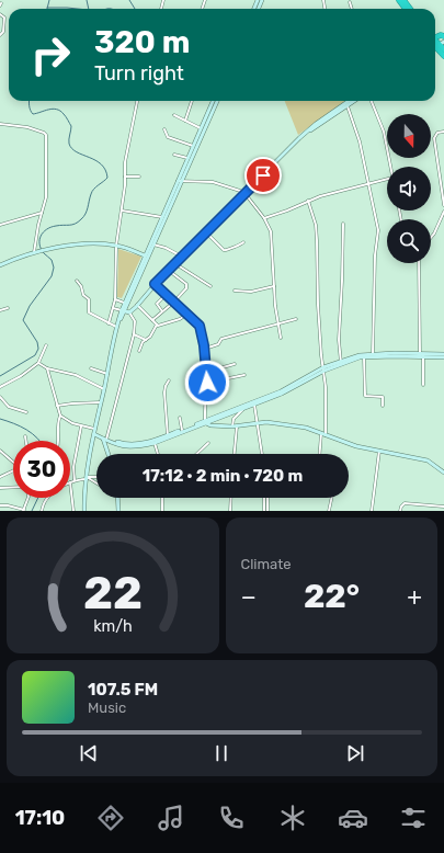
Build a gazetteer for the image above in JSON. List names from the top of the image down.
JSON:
{
  "north": "bottom",
  "page": {
    "turn": ["320 m", "Turn right"],
    "limit": "30",
    "trip": "17:12 · 2 min · 720 m",
    "tile": "Climate",
    "heat": ["−", "22°", "+"],
    "song": ["107.5 FM", "Music"],
    "tabs": "17:10",
    "gauge": ["22", "km/h"]
  }
}
